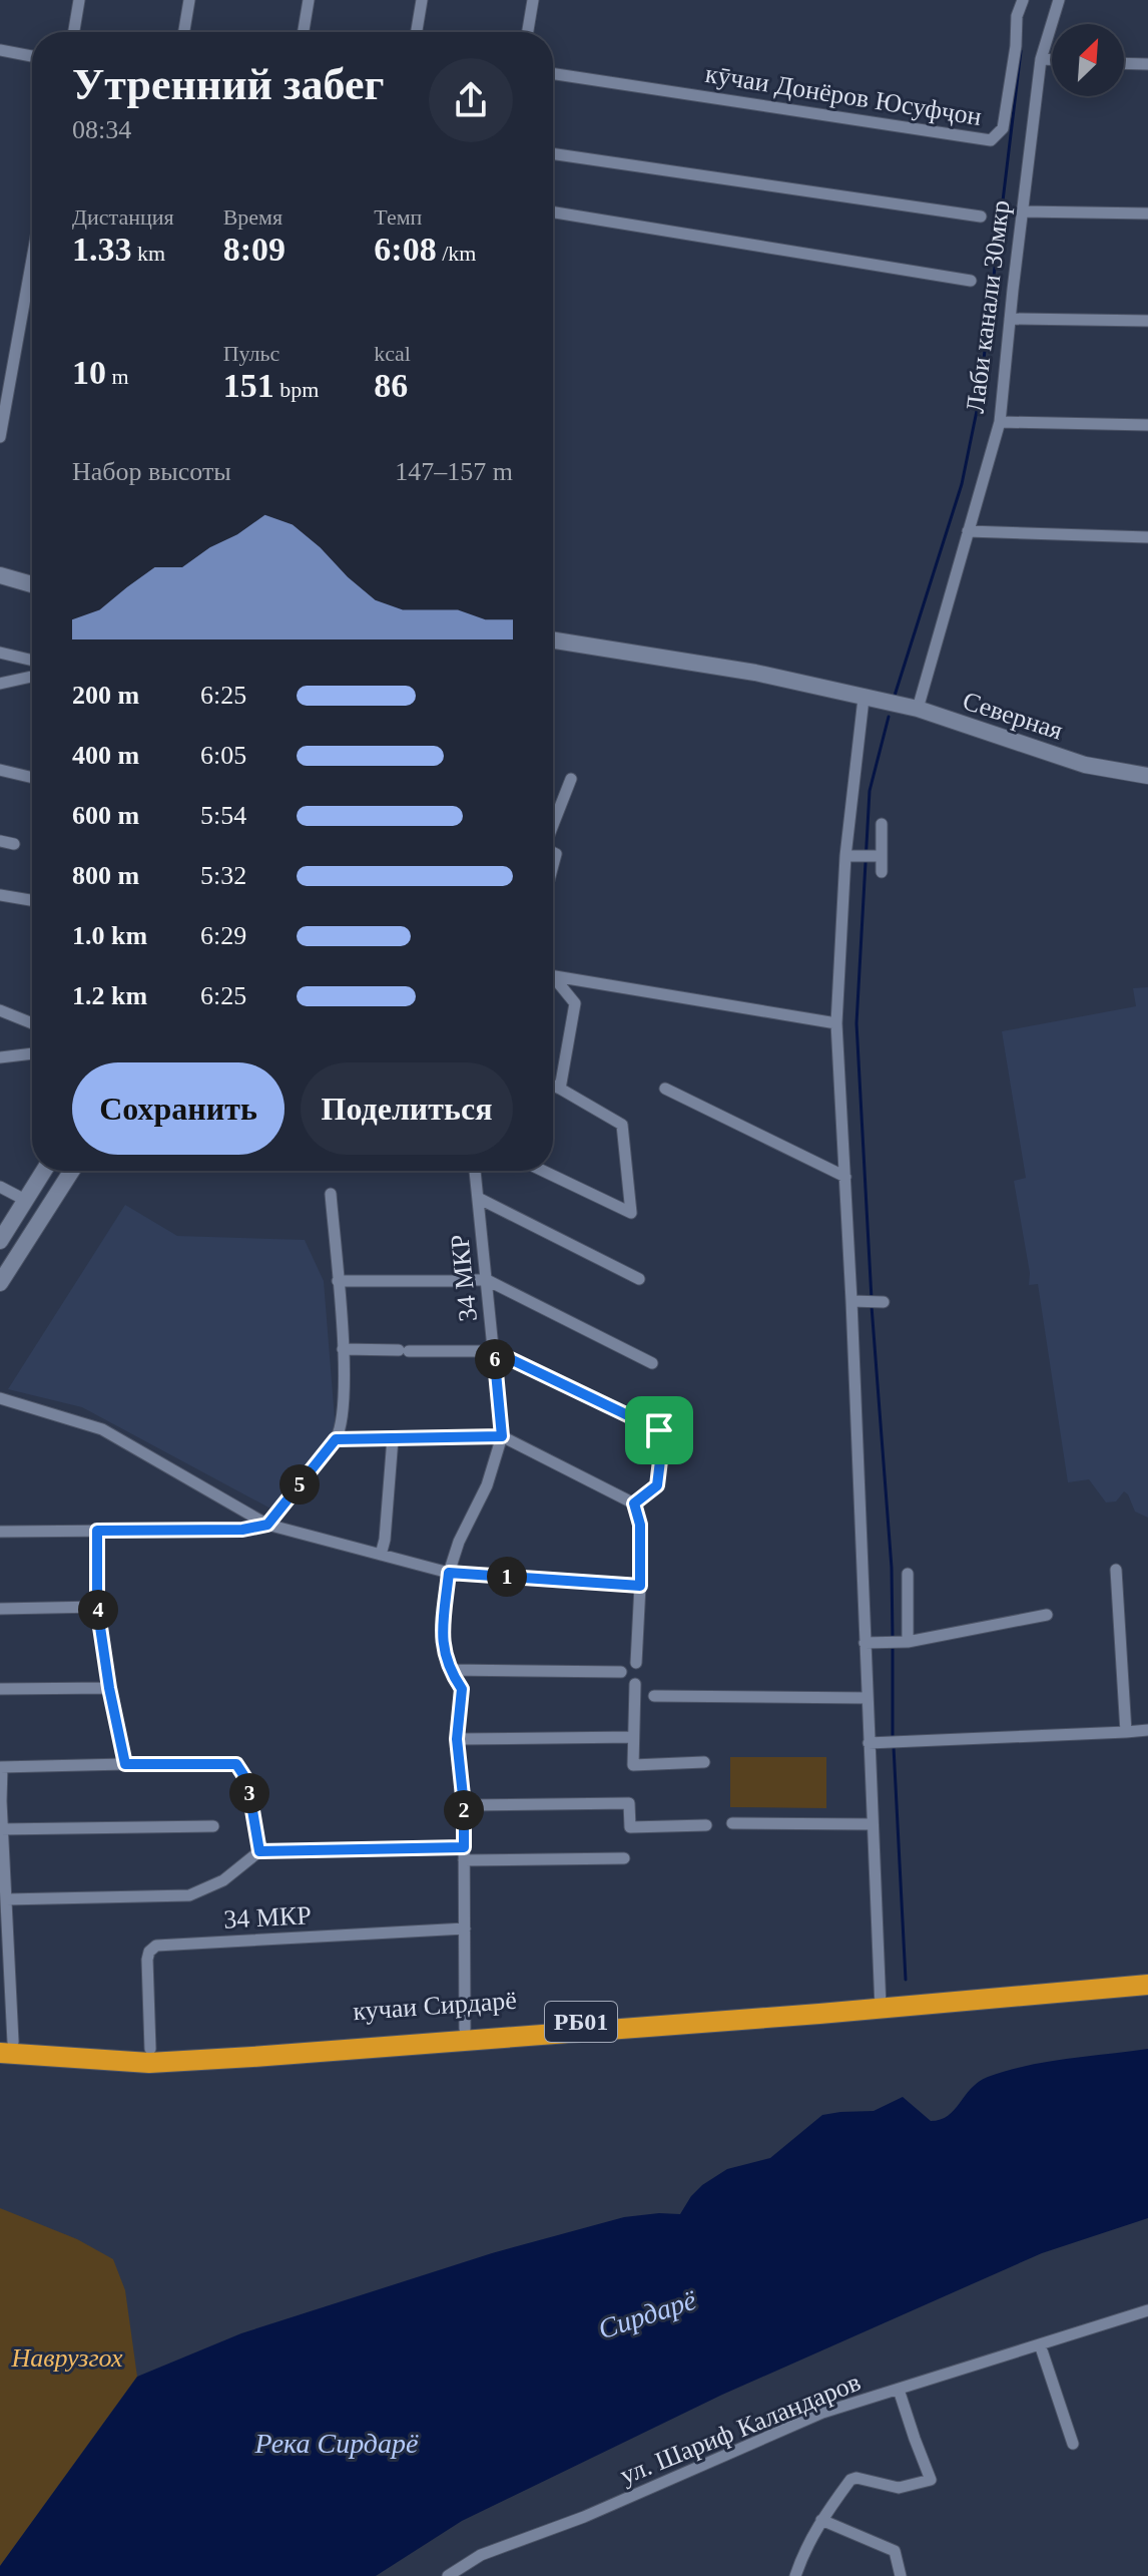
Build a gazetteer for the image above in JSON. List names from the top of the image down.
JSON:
{
  "streets": {
    "highway": ["кучаи Сирдарё", "РБ01"],
    "main road": ["Северная"],
    "street": [
      "кӯчаи Донёров Юсуфҷон",
      "Лаби канали 30мкр",
      "34 МКР",
      "ул. Шариф Каландаров"
    ]
  },
  "crossings": [
    ["Лаби канали 30мкр", "Северная"],
    ["34 МКР", "кучаи Сирдарё"],
    ["кучаи Сирдарё", "РБ01"]
  ],
  "water": ["Сирдарё", "Река Сирдарё"],
  "parks": ["Наврузгох"],
  "north": "top right",
  "page": {
    "heading": ["Утренний забег", "08:34"],
    "stats": [
      ["Дистанция", "1.33 km"],
      ["Время", "8:09"],
      ["Темп", "6:08 /km"],
      ["10 m"],
      ["Пульс", "151 bpm"],
      ["kcal", "86"]
    ],
    "chart": ["Набор высоты", "147–157 m"],
    "list": [
      {
        "name": "200 m",
        "note": "6:25"
      },
      {
        "name": "400 m",
        "note": "6:05"
      },
      {
        "name": "600 m",
        "note": "5:54"
      },
      {
        "name": "800 m",
        "note": "5:32"
      },
      {
        "name": "1.0 km",
        "note": "6:29"
      },
      {
        "name": "1.2 km",
        "note": "6:25"
      }
    ],
    "buttons": ["Сохранить", "Поделиться"],
    "pins": [
      "6",
      "5",
      "1",
      "4",
      "3",
      "2"
    ]
  }
}
